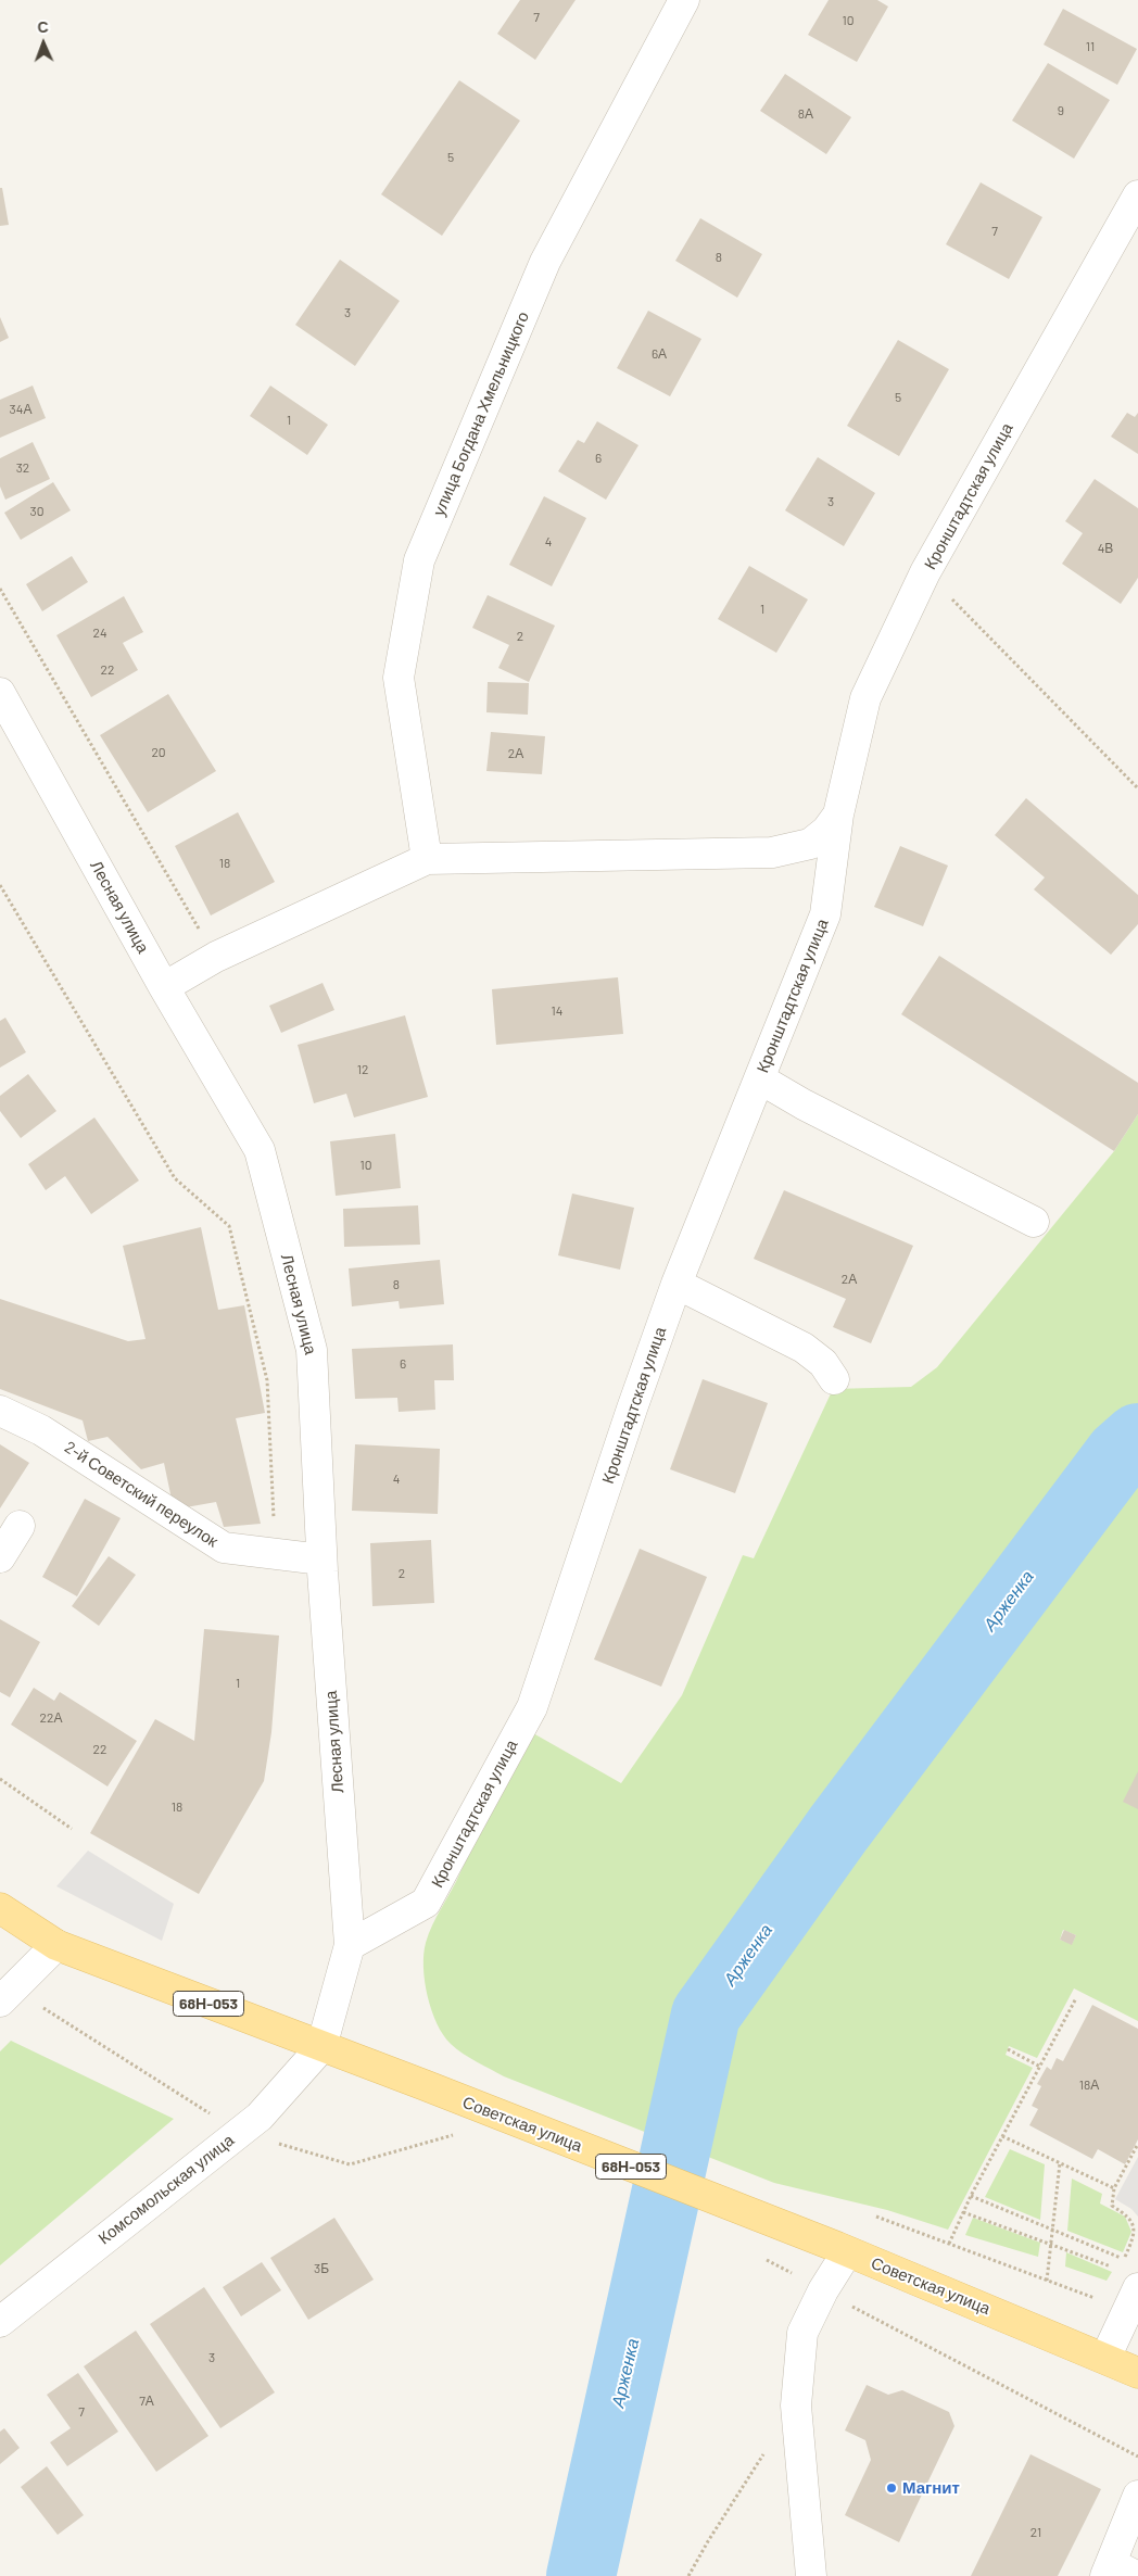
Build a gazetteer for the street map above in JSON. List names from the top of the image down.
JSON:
{
  "streets": {
    "main road": ["68Н-053", "Советская улица"],
    "street": [
      "улица Богдана Хмельницкого",
      "Кронштадтская улица",
      "Лесная улица",
      "2-й Советский переулок",
      "Комсомольская улица"
    ]
  },
  "crossings": [
    ["Кронштадтская улица", "Лесная улица"],
    ["Лесная улица", "2-й Советский переулок"],
    ["Лесная улица", "Советская улица"],
    ["Лесная улица", "Комсомольская улица"],
    ["Советская улица", "Комсомольская улица"]
  ],
  "water": ["Арженка"],
  "places": ["Магнит"],
  "house_numbers": [
    "7",
    "10",
    "11",
    "9",
    "8А",
    "5",
    "7",
    "8",
    "3",
    "6А",
    "5",
    "34А",
    "1",
    "6",
    "32",
    "3",
    "30",
    "4",
    "4В",
    "1",
    "24",
    "2",
    "22",
    "20",
    "2А",
    "18",
    "14",
    "12",
    "10",
    "2А",
    "8",
    "6",
    "4",
    "2",
    "1",
    "22А",
    "22",
    "18",
    "18А",
    "3Б",
    "3",
    "7А",
    "7",
    "21"
  ],
  "north": "top"
}
